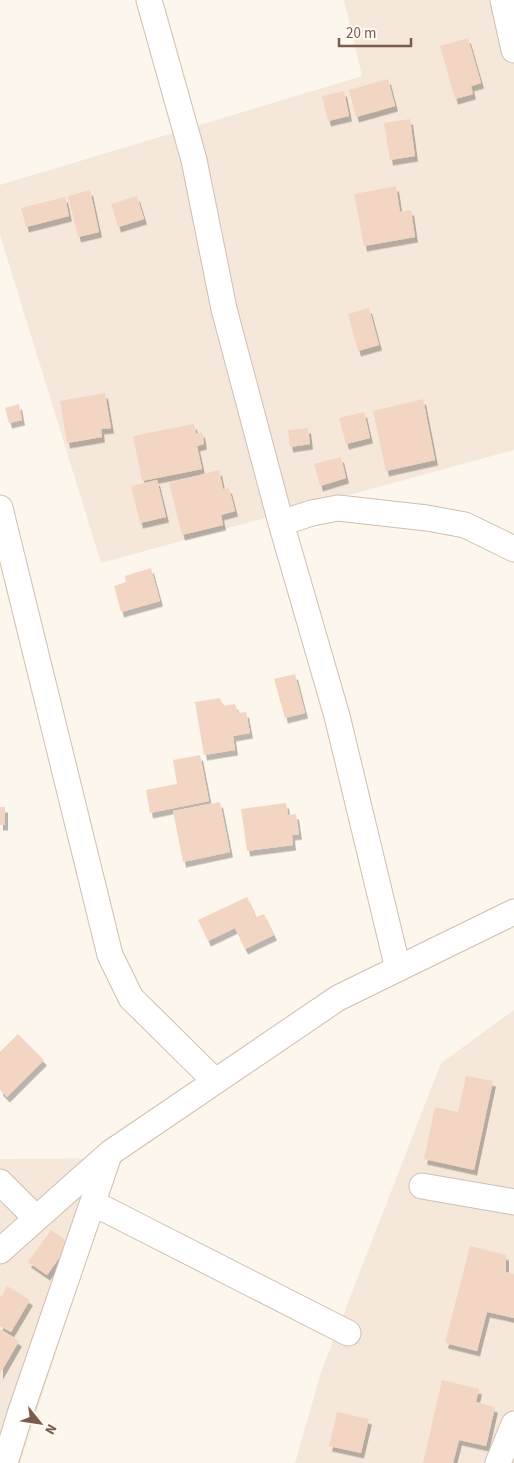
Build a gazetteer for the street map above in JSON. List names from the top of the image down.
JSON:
{
  "scale_bar": "20 m",
  "north": "bottom right"
}
